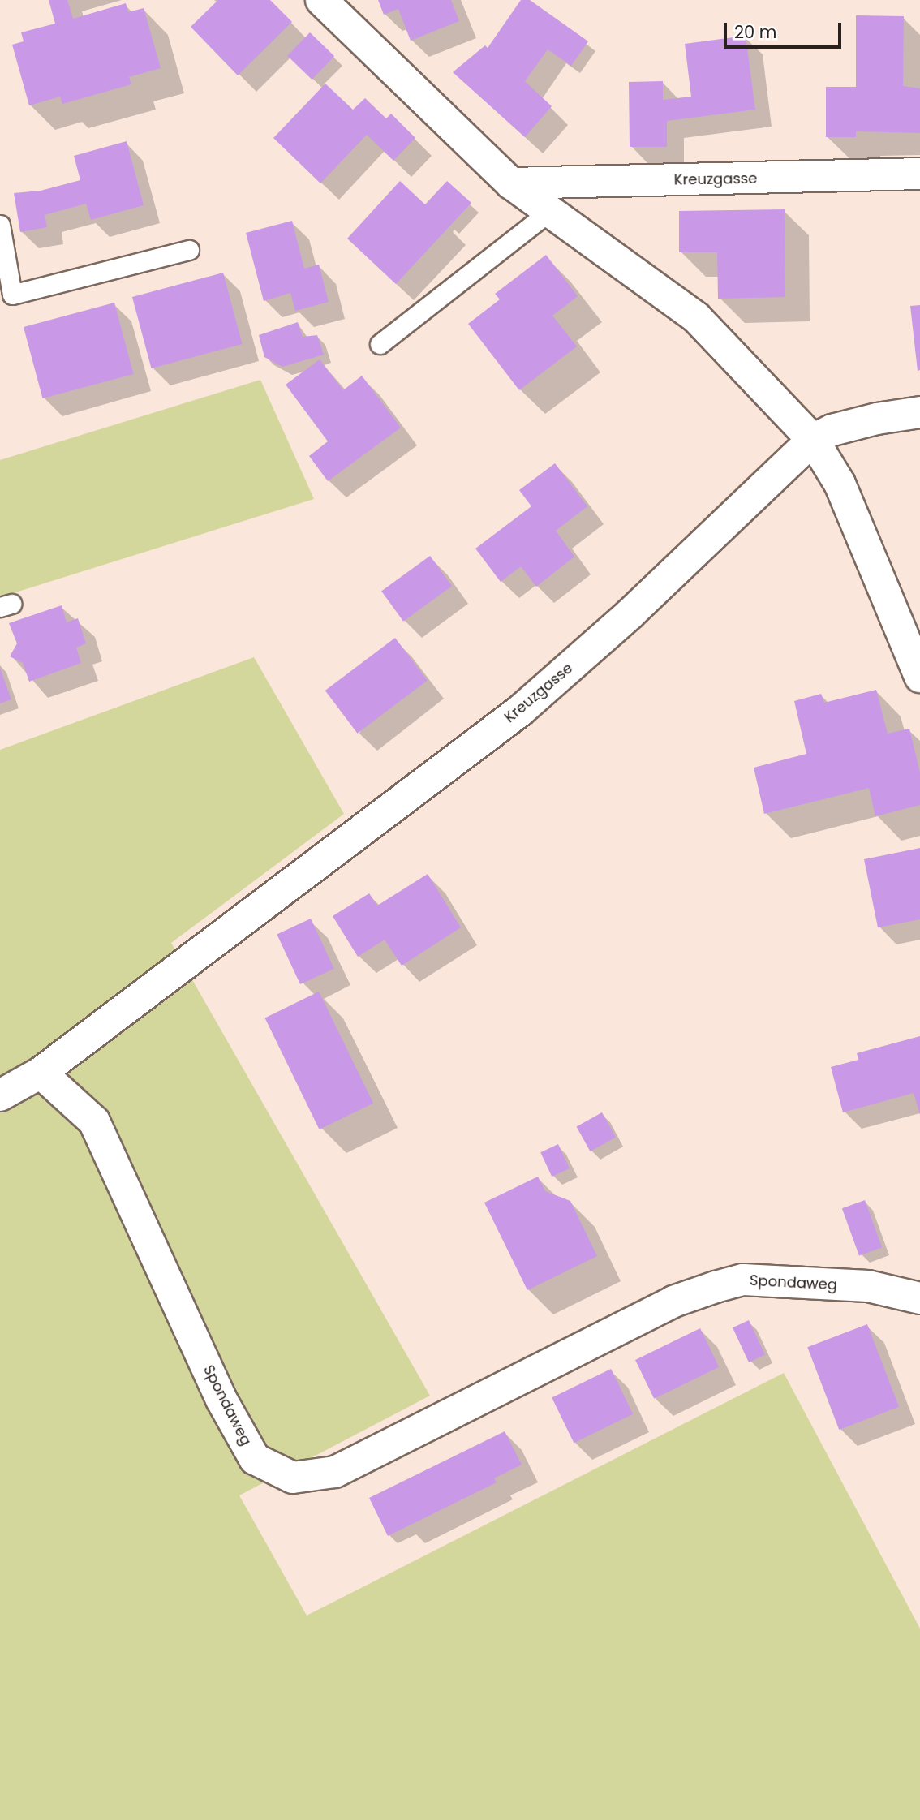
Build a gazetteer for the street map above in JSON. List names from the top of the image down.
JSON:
{
  "streets": {
    "street": ["Kreuzgasse", "Spondaweg"]
  },
  "crossings": [
    ["Kreuzgasse", "Spondaweg"]
  ],
  "scale_bar": "20 m"
}
